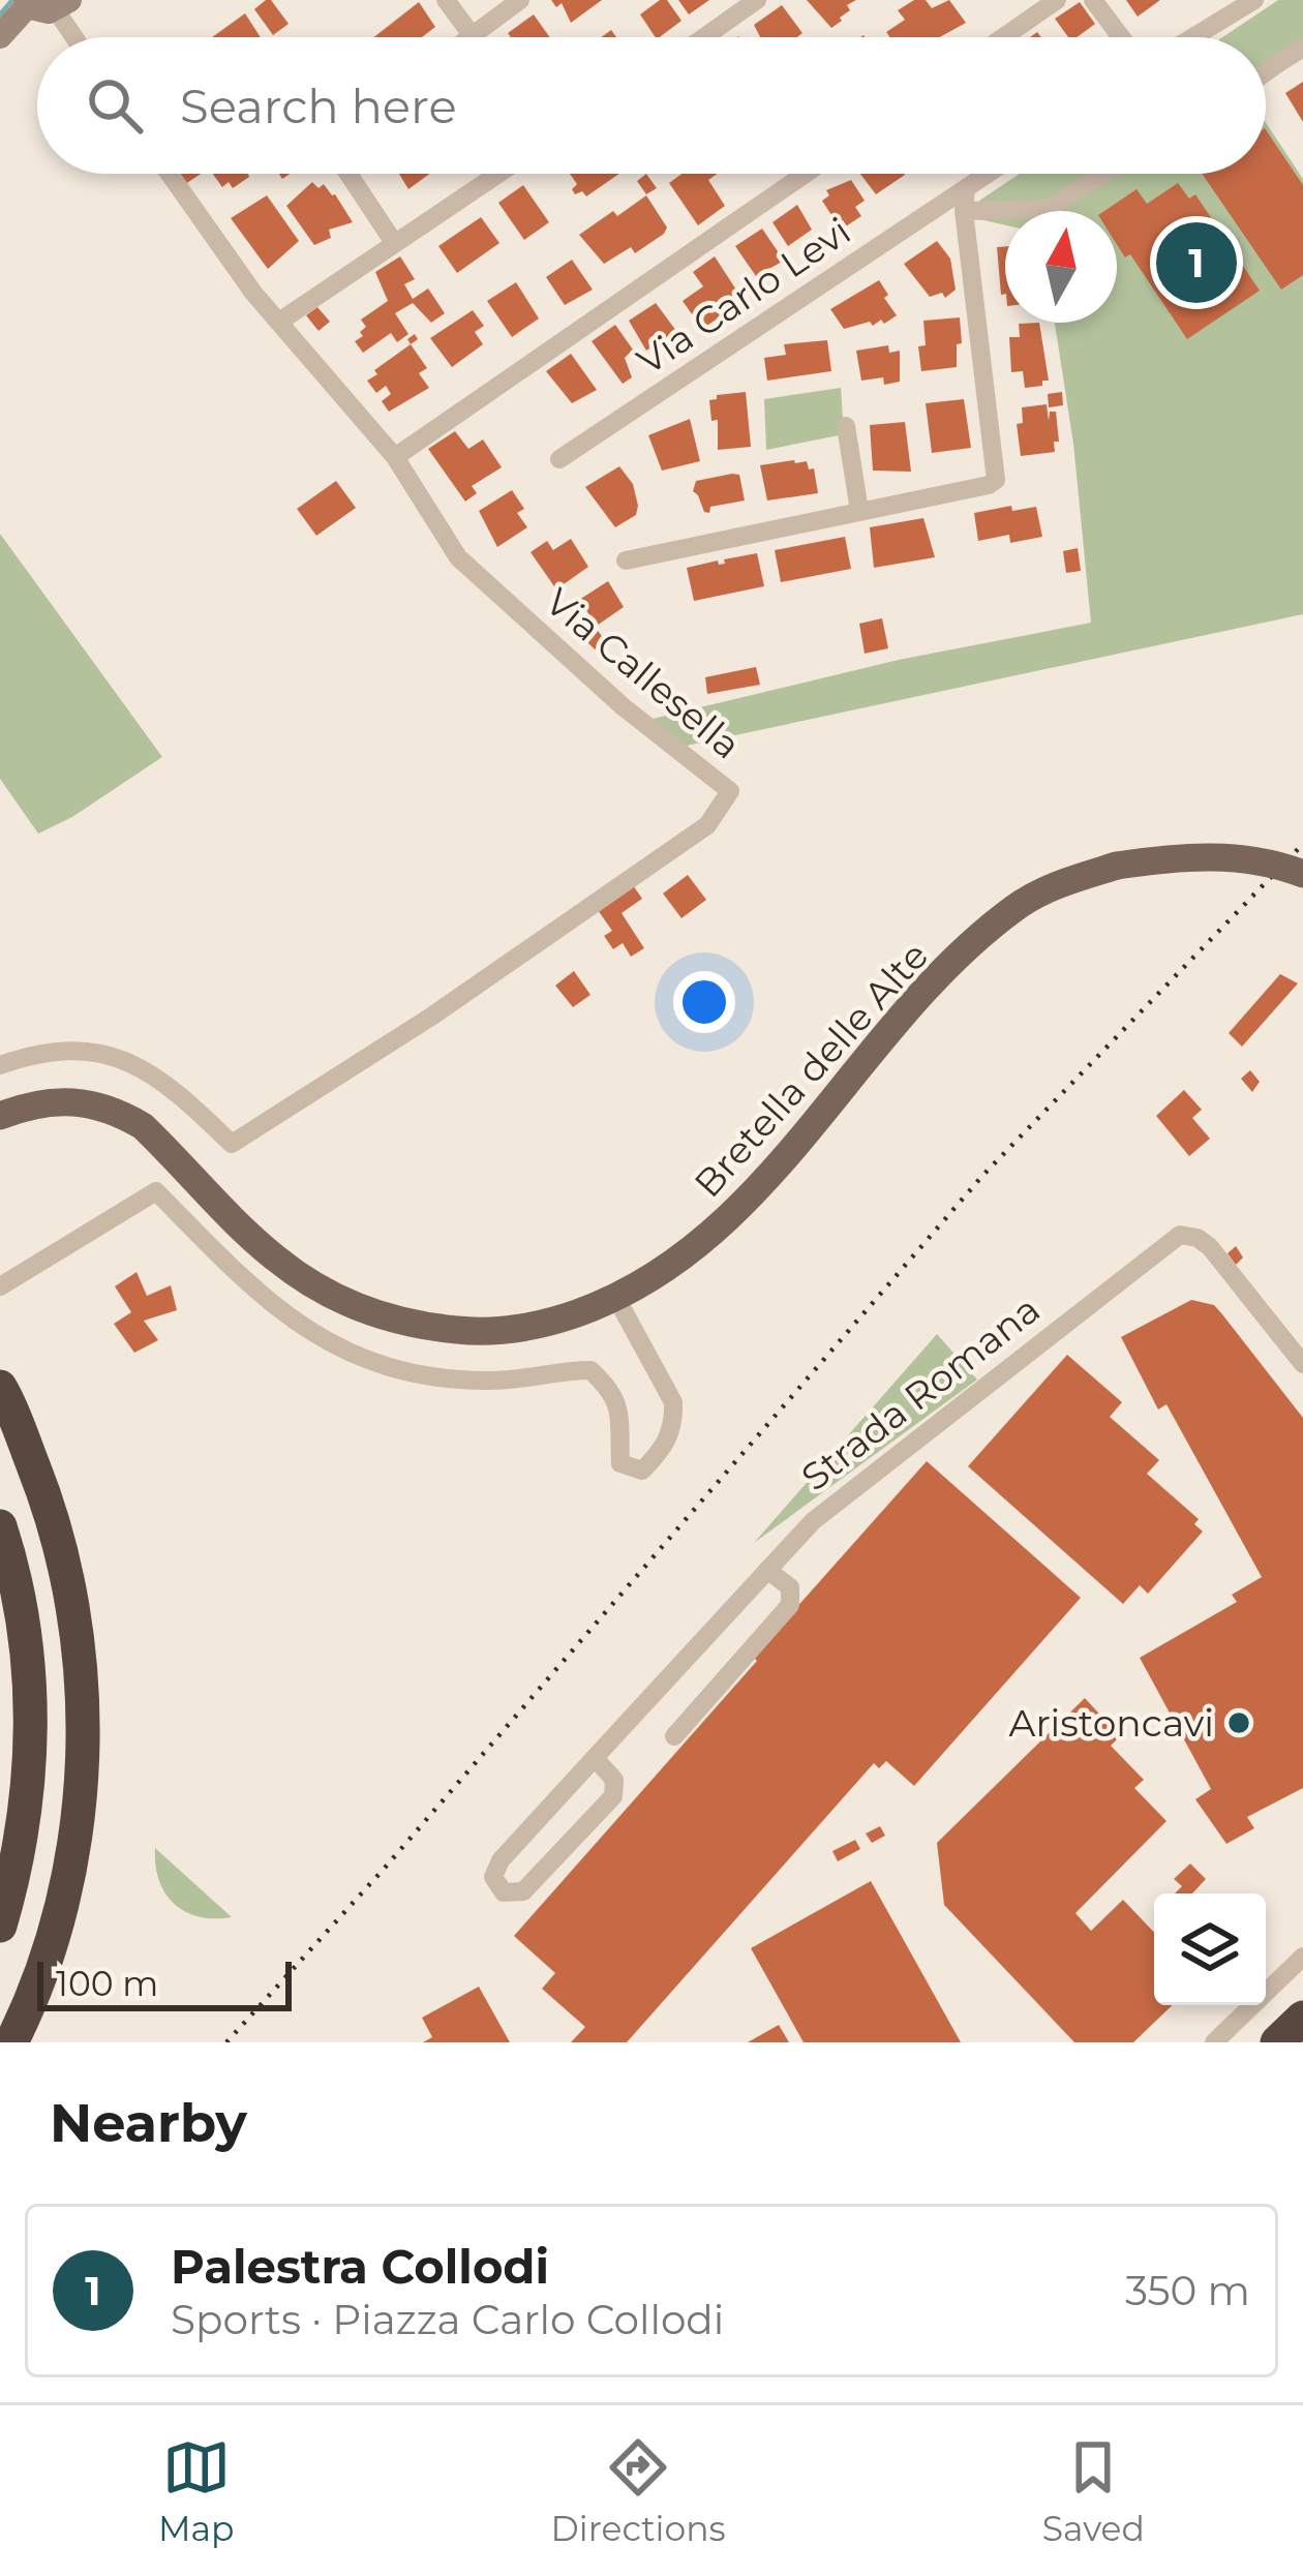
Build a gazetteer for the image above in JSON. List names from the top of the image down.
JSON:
{
  "streets": {
    "main road": ["Bretella delle Alte"],
    "street": ["Via Carlo Levi", "Via Callesella", "Strada Romana"]
  },
  "places": ["Aristoncavi"],
  "scale_bar": "100 m",
  "north": "top",
  "page": {
    "search": "Search here",
    "pins": "1",
    "scale": "100 m",
    "heading": "Nearby",
    "list": [
      {
        "mark": "1",
        "name": "Palestra Collodi",
        "note": "Sports · Piazza Carlo Collodi",
        "value": "350 m"
      }
    ],
    "nav": ["Map", "Directions", "Saved"]
  }
}
